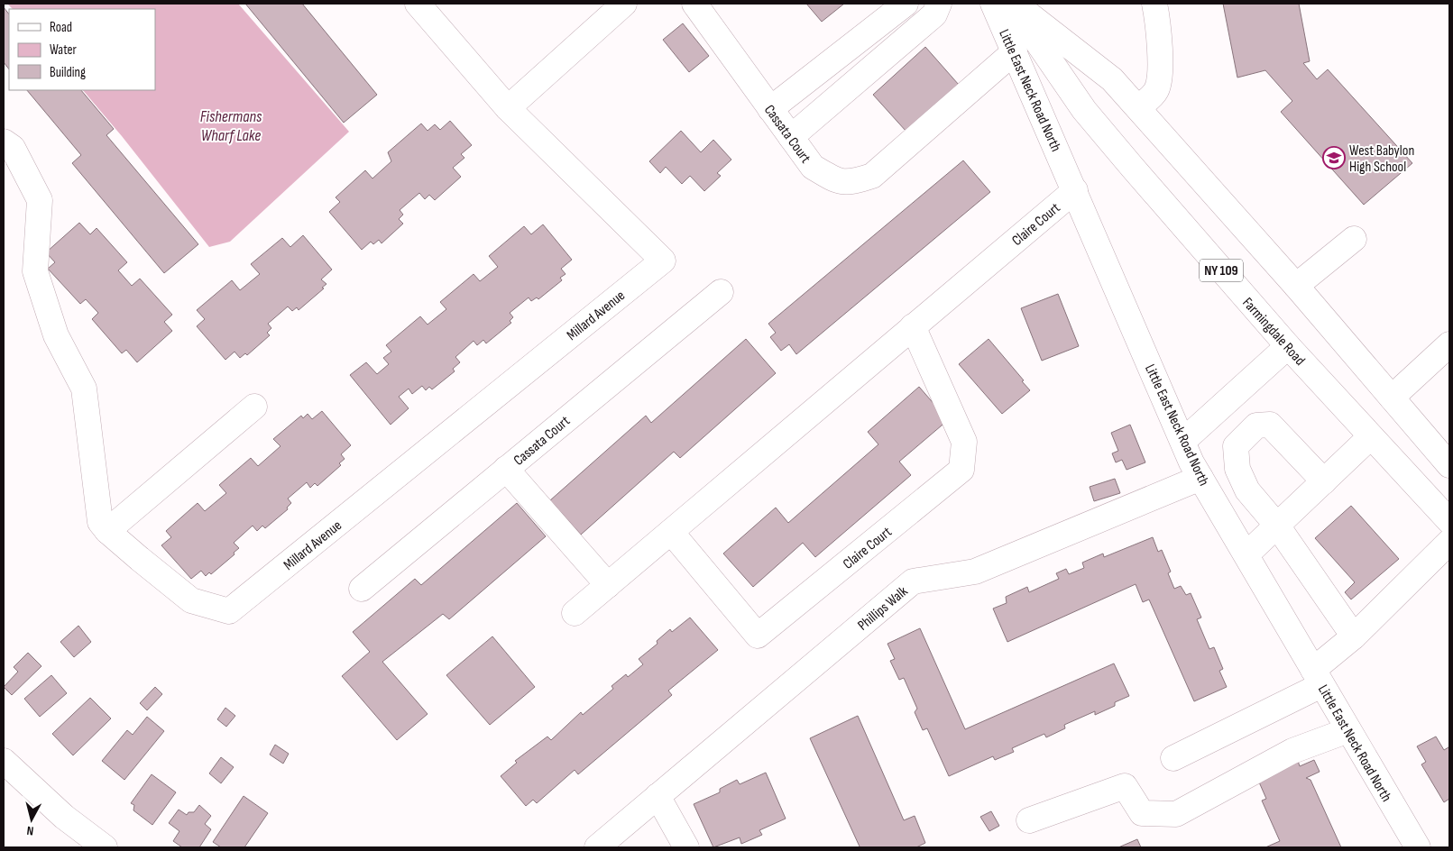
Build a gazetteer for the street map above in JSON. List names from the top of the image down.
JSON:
{
  "streets": {
    "street": [
      "Little East Neck Road North",
      "Cassata Court",
      "Claire Court",
      "NY 109",
      "Millard Avenue",
      "Farmingdale Road",
      "Phillips Walk"
    ]
  },
  "crossings": [
    ["Little East Neck Road North", "Cassata Court"],
    ["Little East Neck Road North", "Claire Court"],
    ["Little East Neck Road North", "Phillips Walk"]
  ],
  "water": ["Fishermans Wharf Lake"],
  "places": {
    "school or university": ["West Babylon High School"]
  },
  "legend": ["Road", "Water", "Building"],
  "north": "bottom"
}
